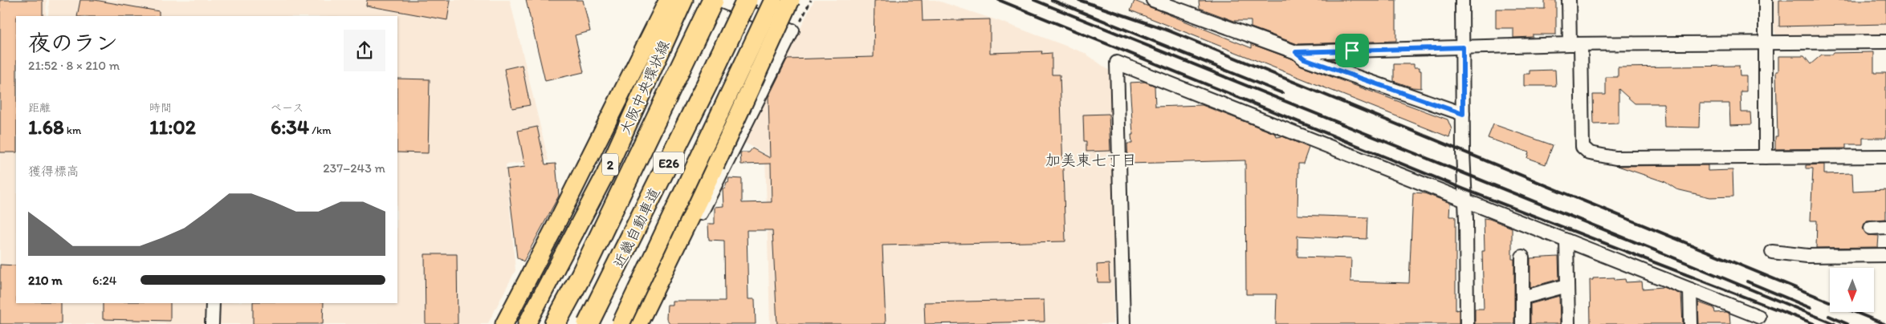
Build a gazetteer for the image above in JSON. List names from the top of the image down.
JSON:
{
  "streets": {
    "highway": ["E26", "近畿自動車道"],
    "main road": ["大阪中央環状線", "2"]
  },
  "districts": ["加美東七丁目"],
  "north": "bottom",
  "page": {
    "heading": ["夜のラン", "21:52 · 8 × 210 m"],
    "stats": [
      ["距離", "1.68 km"],
      ["時間", "11:02"],
      ["ペース", "6:34 /km"]
    ],
    "chart": ["獲得標高", "237–243 m"],
    "list": [
      {
        "name": "210 m",
        "note": "6:24"
      }
    ]
  }
}
